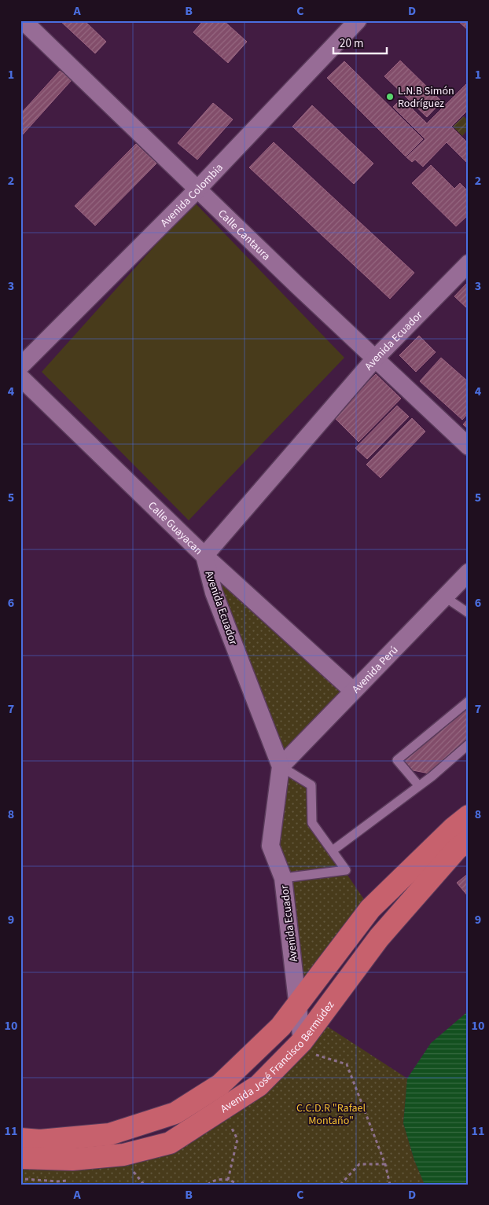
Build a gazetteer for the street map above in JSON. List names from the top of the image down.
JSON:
{
  "streets": {
    "main road": ["Avenida José Francisco Bermúdez"],
    "street": [
      "Avenida Colombia",
      "Calle Cantaura",
      "Avenida Ecuador",
      "Calle Guayacan",
      "Avenida Perú"
    ]
  },
  "crossings": [
    ["Avenida Colombia", "Calle Cantaura"],
    ["Calle Cantaura", "Avenida Ecuador"],
    ["Avenida Ecuador", "Calle Guayacan"],
    ["Avenida Ecuador", "Avenida Perú"],
    ["Avenida Ecuador", "Avenida José Francisco Bermúdez"],
    ["Calle Guayacan", "Avenida Perú"]
  ],
  "parks": ["C.C.D.R \"Rafael Montaño\""],
  "places": ["L.N.B Simón Rodríguez"],
  "scale_bar": "20 m",
  "grid": {
    "columns": [
      "A",
      "B",
      "C",
      "D"
    ],
    "rows": [
      "1",
      "2",
      "3",
      "4",
      "5",
      "6",
      "7",
      "8",
      "9",
      "10",
      "11"
    ]
  }
}
